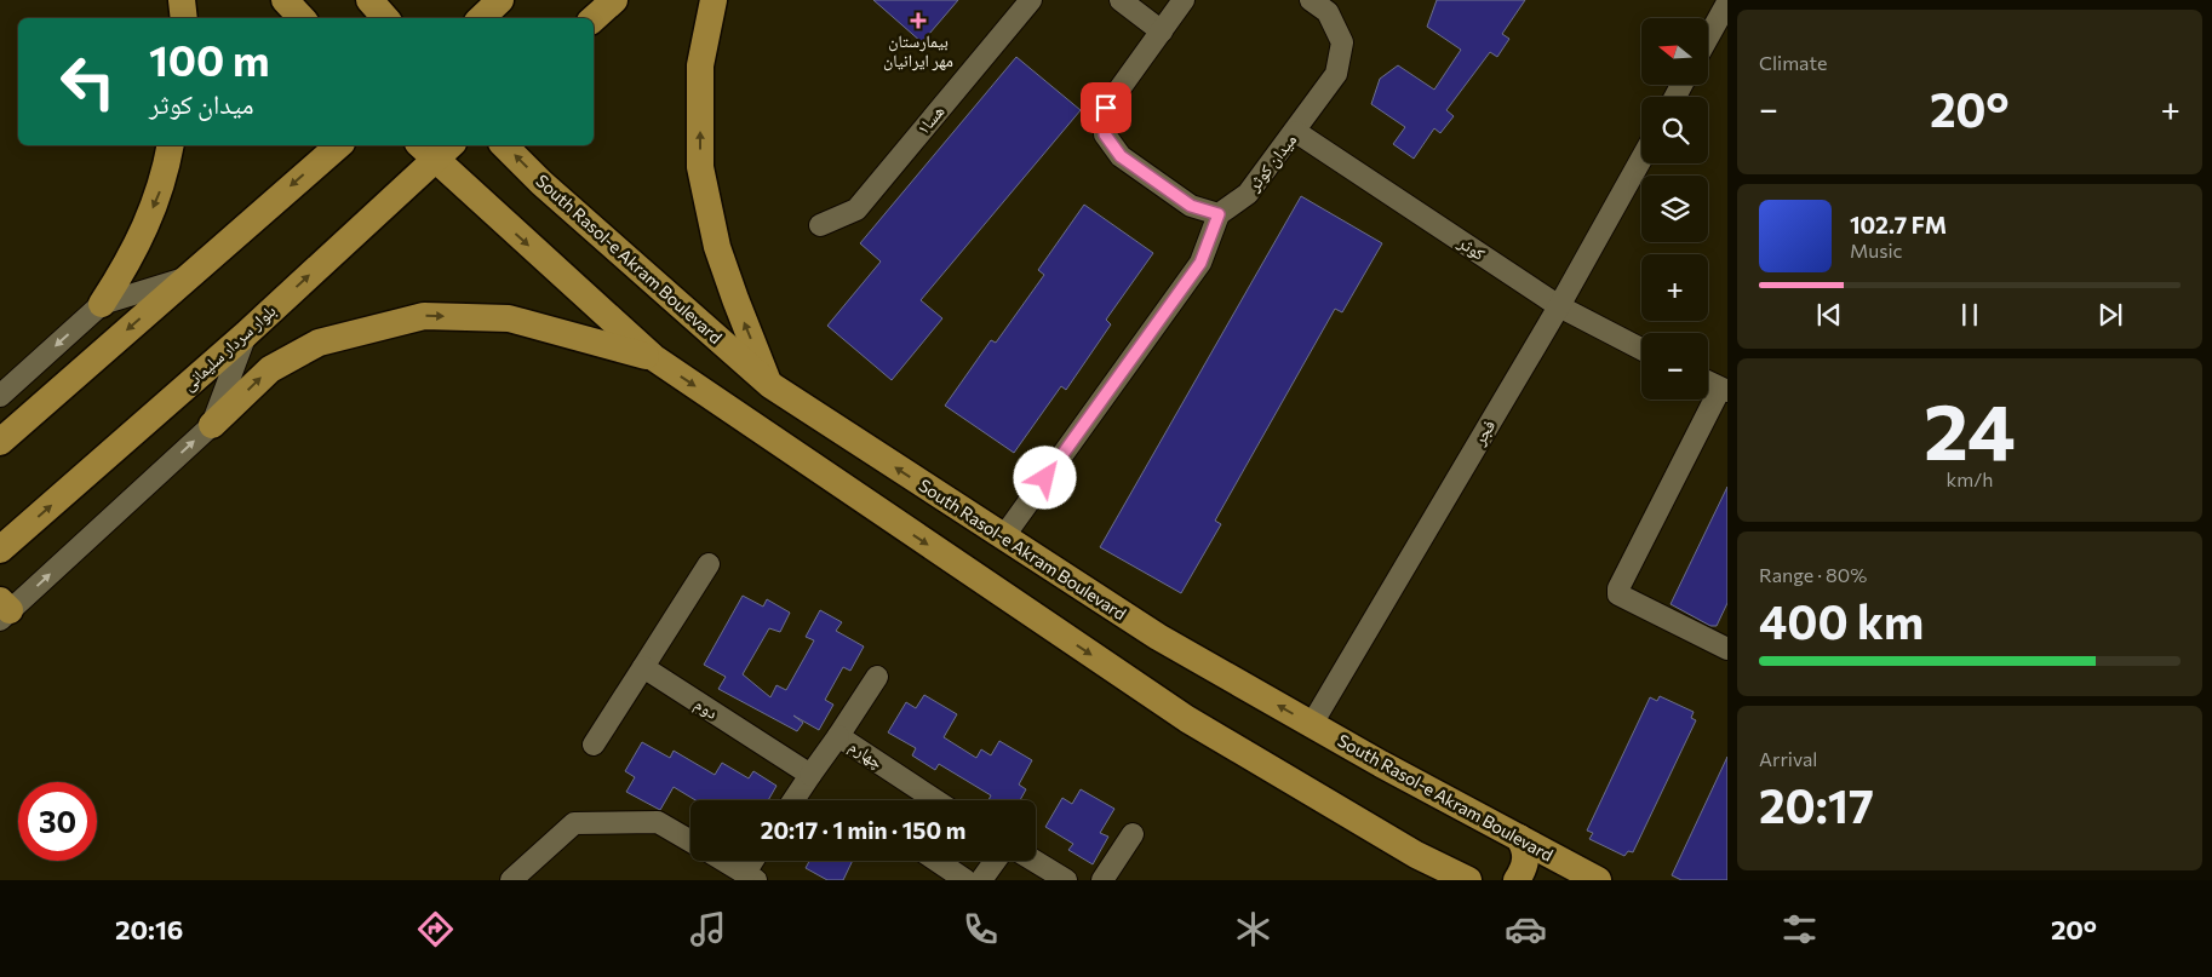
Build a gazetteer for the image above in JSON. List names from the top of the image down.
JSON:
{
  "streets": {
    "main road": ["South Rasol-e Akram Boulevard", "بلوار سردار سلیمانی"],
    "street": [
      "هسا۱",
      "میدان کوثر",
      "کوثر",
      "فجر",
      "دوم",
      "چهارم"
    ]
  },
  "crossings": [
    ["میدان کوثر", "کوثر"],
    ["کوثر", "فجر"],
    ["South Rasol-e Akram Boulevard", "فجر"]
  ],
  "places": {
    "health": ["بیمارستان مهر ایرانیان"]
  },
  "north": "left",
  "page": {
    "tile": [
      "Climate",
      ["24", "km/h"],
      ["Range · 80%", "400 km"],
      ["Arrival", "20:17"]
    ],
    "map_buttons": ["+", "−"],
    "turn": ["100 m", "میدان کوثر"],
    "heat": ["−", "20°", "+"],
    "song": ["102.7 FM", "Music"],
    "limit": "30",
    "trip": "20:17 · 1 min · 150 m",
    "tabs": ["20:16", "20°"]
  }
}
